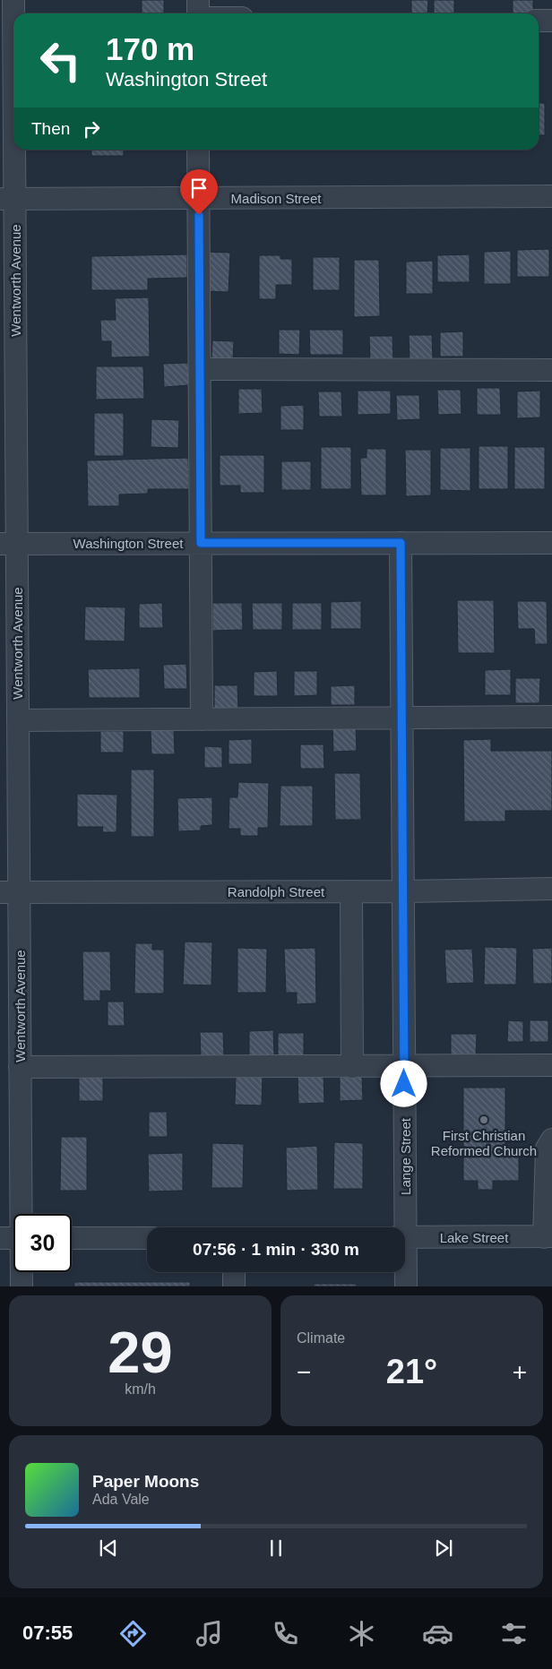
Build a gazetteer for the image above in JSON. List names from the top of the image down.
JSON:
{
  "streets": {
    "street": [
      "Madison Street",
      "Wentworth Avenue",
      "Washington Street",
      "Randolph Street",
      "Lange Street",
      "Lake Street"
    ]
  },
  "crossings": [
    ["Madison Street", "Wentworth Avenue"],
    ["Wentworth Avenue", "Washington Street"],
    ["Wentworth Avenue", "Randolph Street"],
    ["Washington Street", "Lange Street"],
    ["Randolph Street", "Lange Street"]
  ],
  "places": ["First Christian Reformed Church"],
  "page": {
    "turn": ["170 m", "Washington Street"],
    "then": "Then",
    "limit": "30",
    "trip": "07:56 · 1 min · 330 m",
    "tile": [
      ["29", "km/h"],
      "Climate"
    ],
    "heat": ["−", "21°", "+"],
    "song": ["Paper Moons", "Ada Vale"],
    "tabs": "07:55"
  }
}
